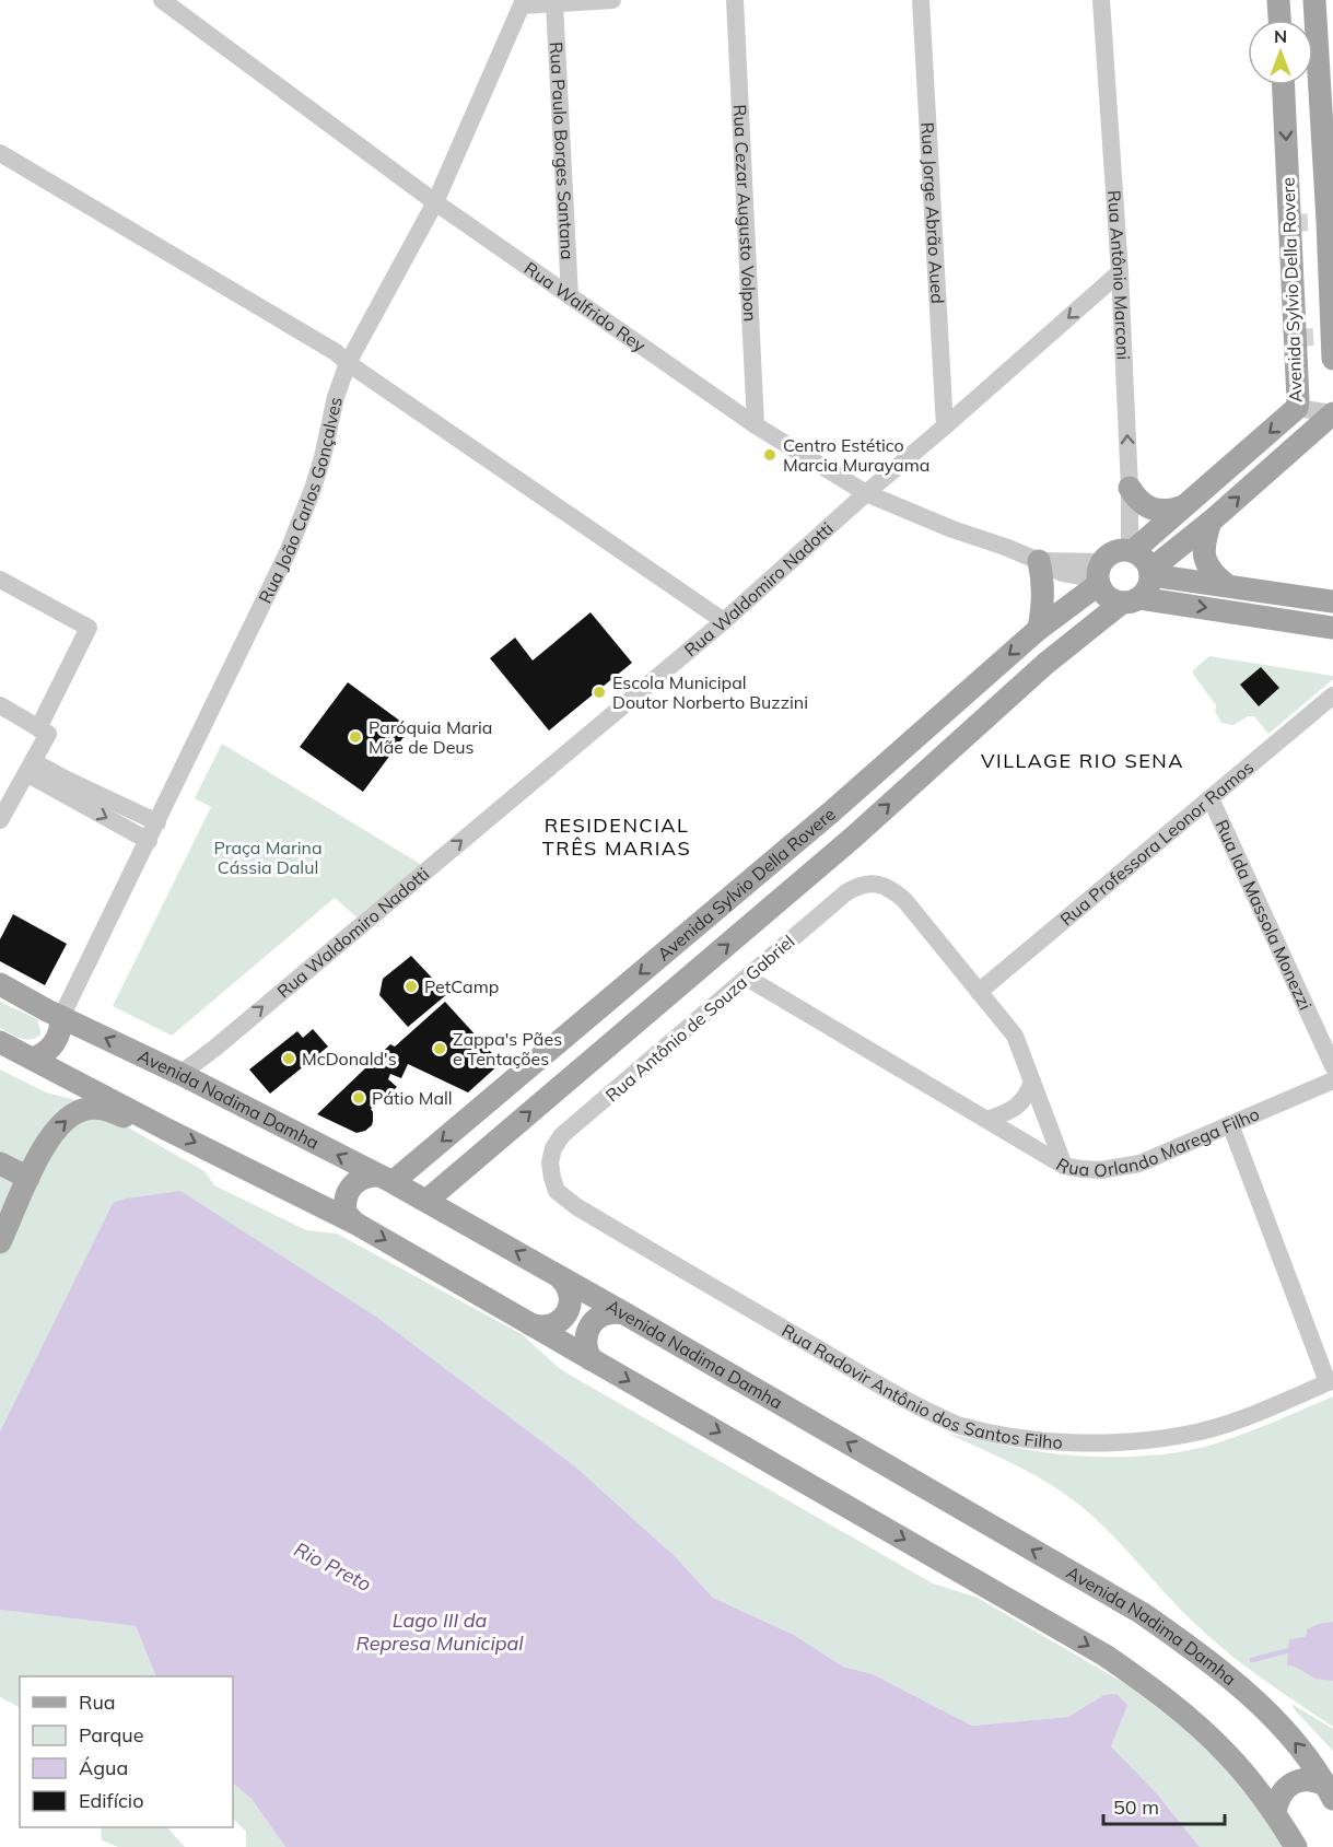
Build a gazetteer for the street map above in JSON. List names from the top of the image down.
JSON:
{
  "streets": {
    "main road": ["Avenida Sylvio Della Rovere", "Avenida Nadima Damha"],
    "street": [
      "Rua Paulo Borges Santana",
      "Rua Cezar Augusto Volpon",
      "Rua Jorge Abrão Aued",
      "Rua Antônio Marconi",
      "Rua Walfrido Rey",
      "Rua João Carlos Gonçalves",
      "Rua Waldomiro Nadotti",
      "Rua Professora Leonor Ramos",
      "Rua Ida Massola Monezzi",
      "Rua Antônio de Souza Gabriel",
      "Rua Orlando Marega Filho",
      "Rua Radovir Antônio dos Santos Filho"
    ]
  },
  "crossings": [
    ["Rua Paulo Borges Santana", "Rua Walfrido Rey"],
    ["Rua Cezar Augusto Volpon", "Rua Walfrido Rey"],
    ["Rua Jorge Abrão Aued", "Rua Waldomiro Nadotti"],
    ["Rua Antônio Marconi", "Avenida Sylvio Della Rovere"],
    ["Rua Antônio Marconi", "Rua Walfrido Rey"],
    ["Rua Antônio Marconi", "Rua Waldomiro Nadotti"],
    ["Avenida Sylvio Della Rovere", "Rua Walfrido Rey"],
    ["Avenida Sylvio Della Rovere", "Avenida Nadima Damha"],
    ["Rua Walfrido Rey", "Rua João Carlos Gonçalves"],
    ["Rua Walfrido Rey", "Rua Waldomiro Nadotti"],
    ["Rua João Carlos Gonçalves", "Avenida Nadima Damha"],
    ["Rua Waldomiro Nadotti", "Avenida Nadima Damha"],
    ["Rua Professora Leonor Ramos", "Rua Ida Massola Monezzi"],
    ["Rua Professora Leonor Ramos", "Rua Antônio de Souza Gabriel"],
    ["Rua Antônio de Souza Gabriel", "Rua Orlando Marega Filho"],
    ["Rua Antônio de Souza Gabriel", "Rua Radovir Antônio dos Santos Filho"]
  ],
  "one_way": ["Rua Antônio Marconi"],
  "districts": ["VILLAGE RIO SENA", "RESIDENCIAL TRÊS MARIAS"],
  "water": ["Rio Preto", "Lago III da Represa Municipal"],
  "parks": ["Praça Marina Cássia Dalul"],
  "places": [
    "Centro Estético Marcia Murayama",
    "Escola Municipal Doutor Norberto Buzzini",
    "Paróquia Maria Mãe de Deus",
    "PetCamp",
    "Zappa's Pães e Tentações",
    "McDonald's",
    "Pátio Mall"
  ],
  "legend": [
    "Rua",
    "Parque",
    "Água",
    "Edifício"
  ],
  "scale_bar": "50 m",
  "north": "top"
}
